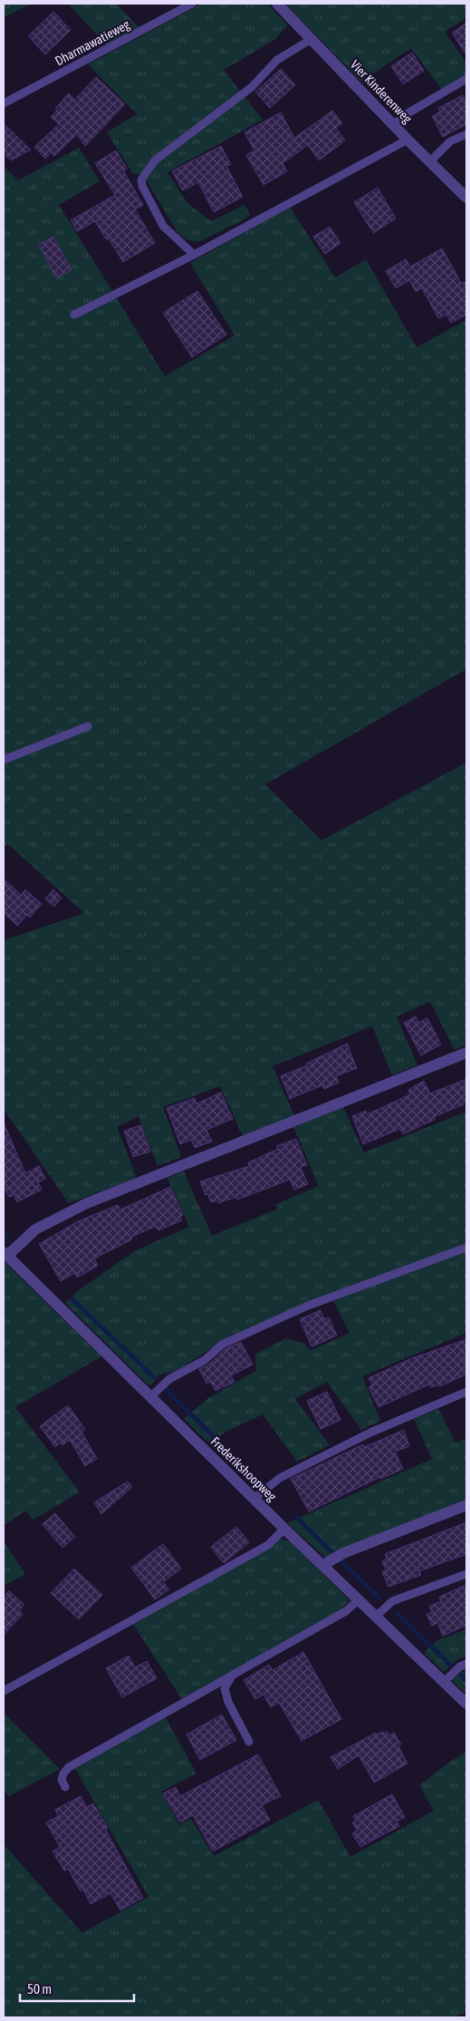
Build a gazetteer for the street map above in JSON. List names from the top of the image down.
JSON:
{
  "streets": {
    "street": ["Vier Kinderenweg", "Frederikshoopweg"],
    "lane": ["Dharmawatieweg"]
  },
  "scale_bar": "50 m"
}
